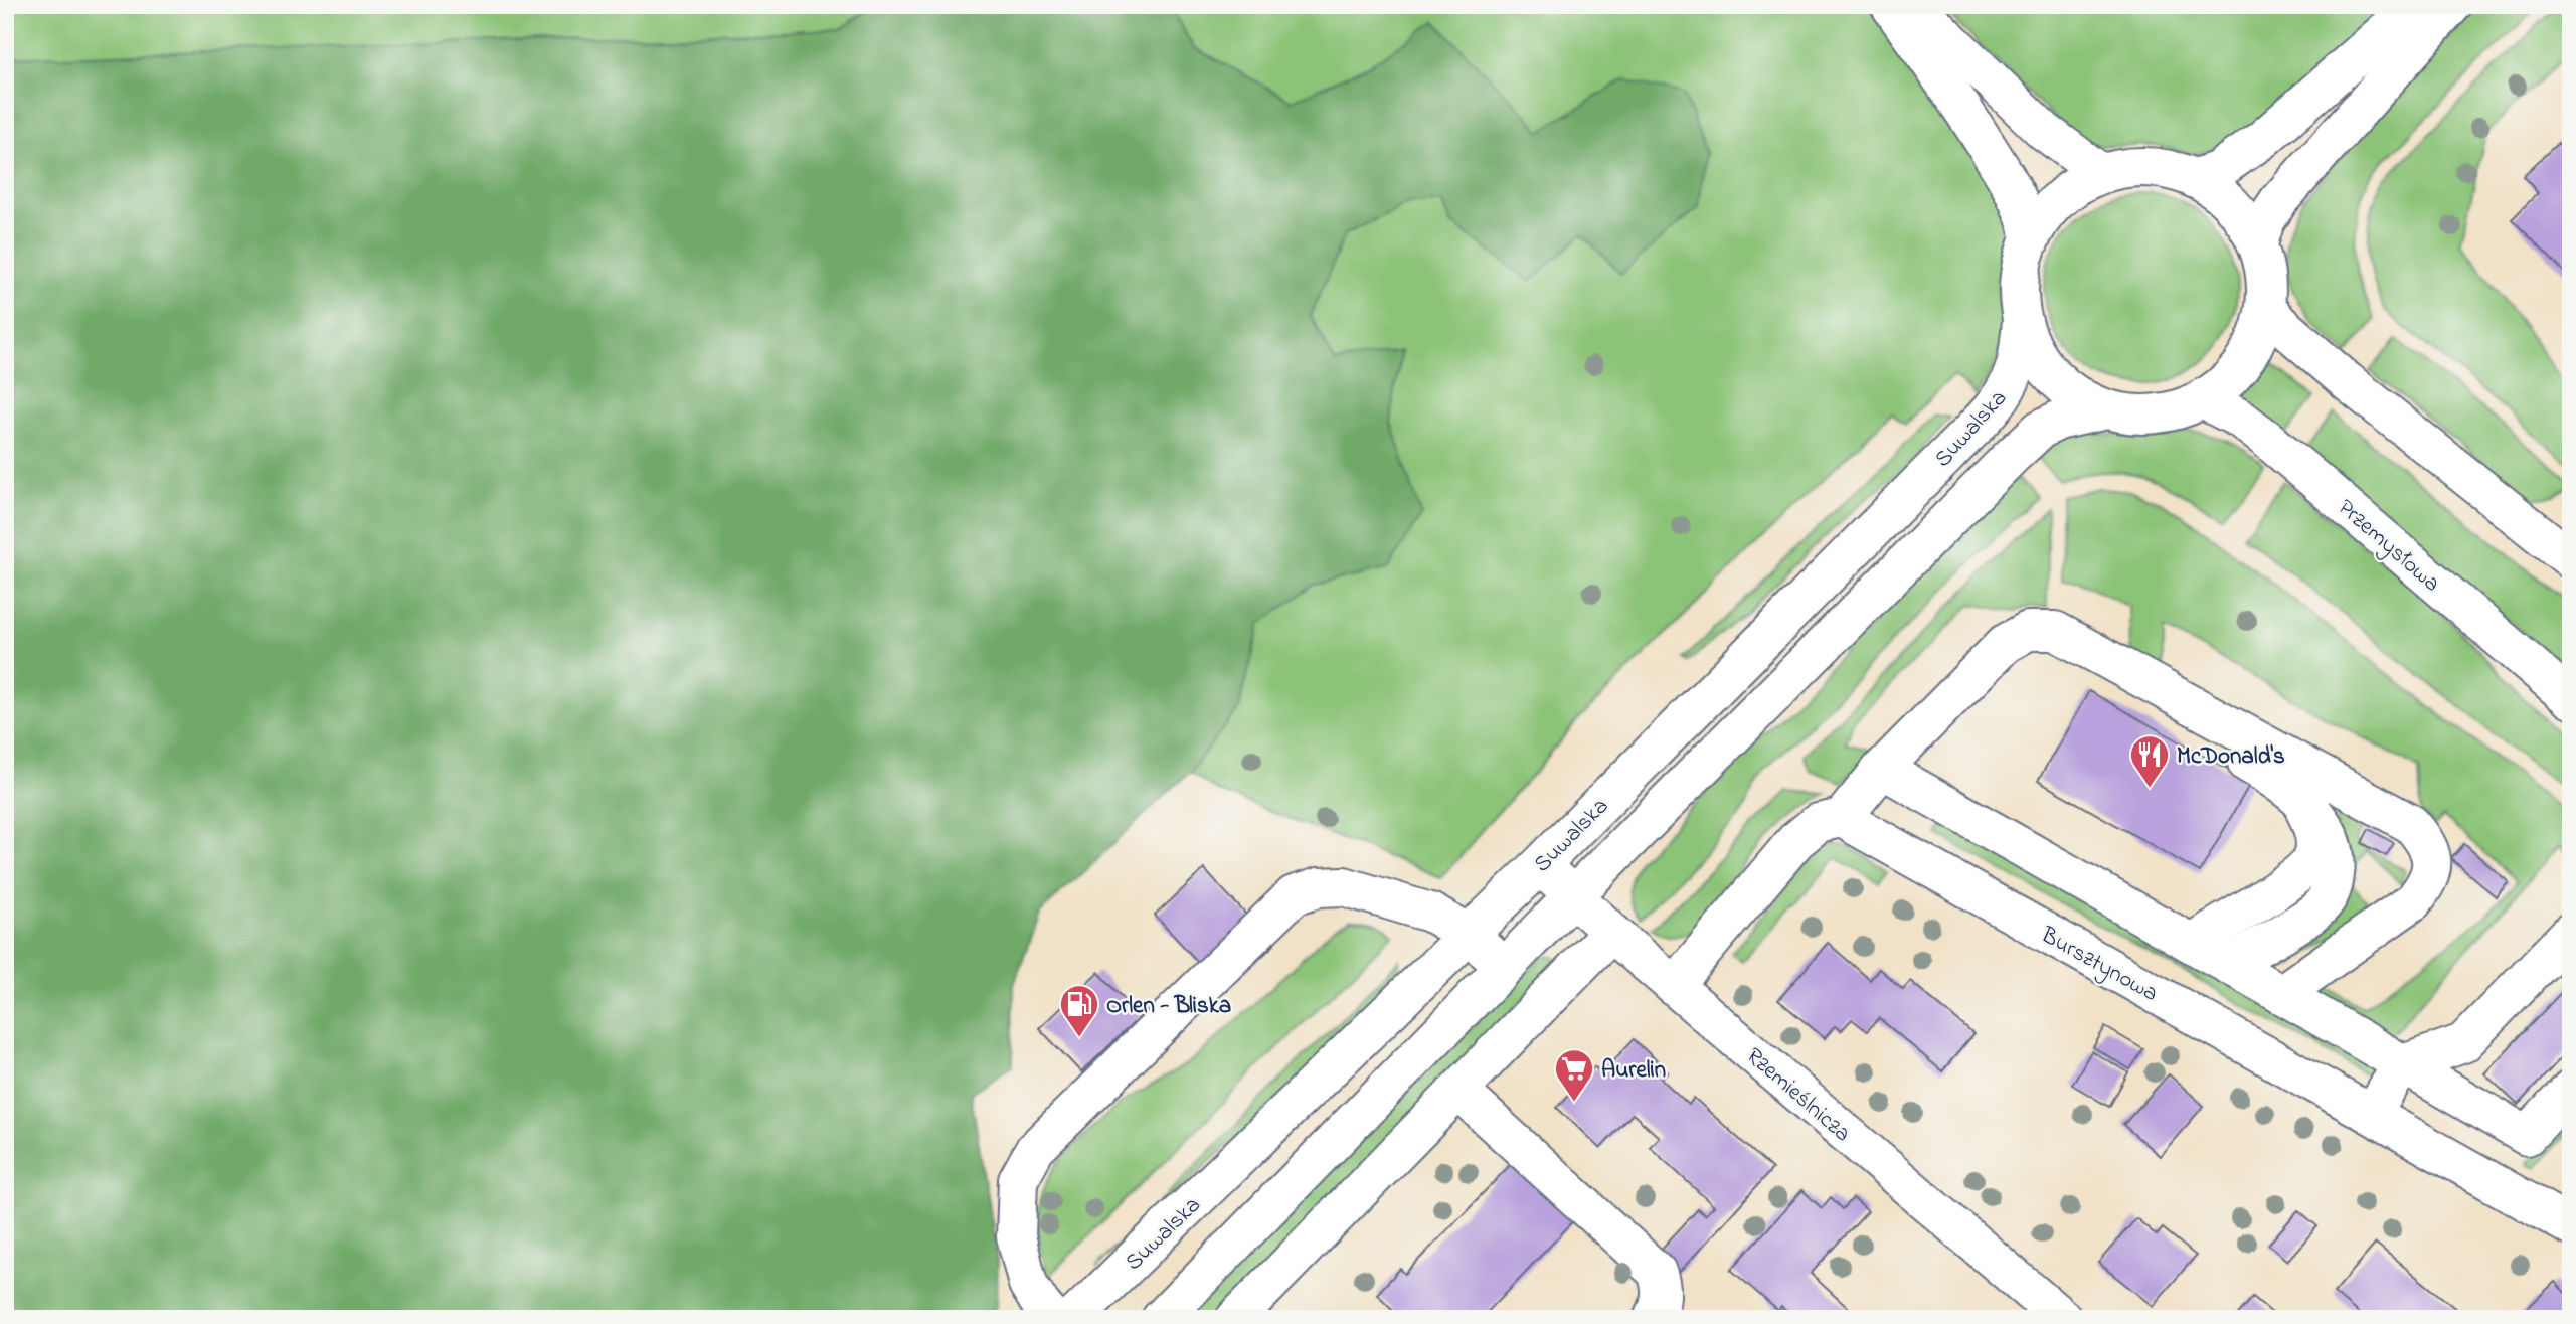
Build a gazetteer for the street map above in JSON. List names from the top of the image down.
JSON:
{
  "streets": {
    "street": [
      "Suwalska",
      "Przemysłowa",
      "Bursztynowa",
      "Rzemieślnicza"
    ]
  },
  "crossings": [
    ["Suwalska", "Przemysłowa"],
    ["Suwalska", "Rzemieślnicza"]
  ],
  "places": {
    "restaurant": ["McDonald's"],
    "fuel station": ["Orlen - Bliska"],
    "supermarket": ["Aurelin"]
  }
}
